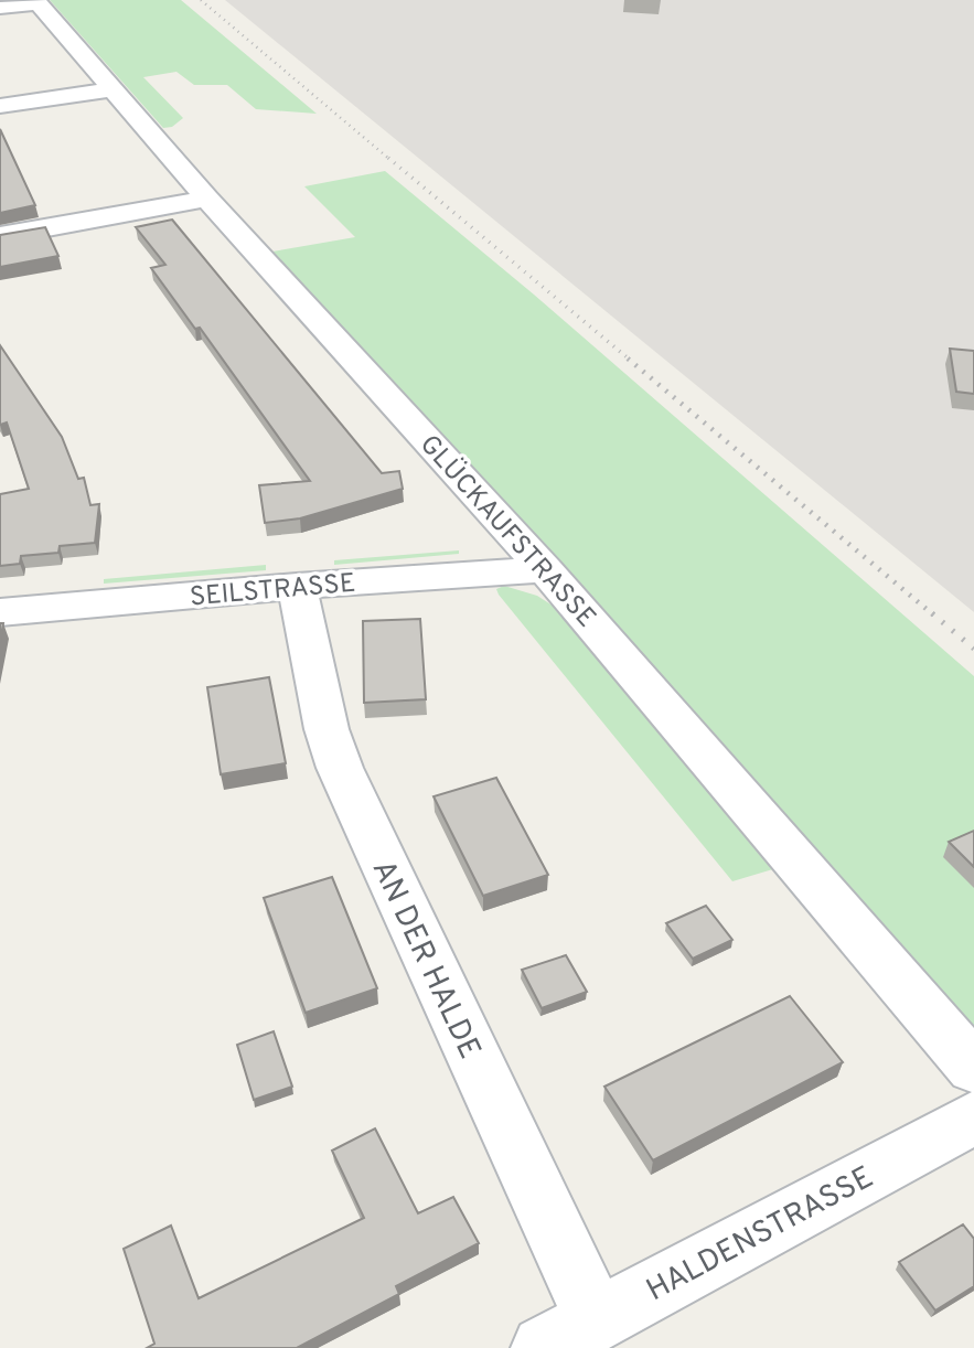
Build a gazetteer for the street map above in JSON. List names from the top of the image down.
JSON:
{
  "streets": {
    "street": [
      "GLÜCKAUFSTRASSE",
      "SEILSTRASSE",
      "AN DER HALDE",
      "HALDENSTRASSE"
    ]
  },
  "crossings": [
    ["GLÜCKAUFSTRASSE", "SEILSTRASSE"],
    ["SEILSTRASSE", "AN DER HALDE"],
    ["AN DER HALDE", "HALDENSTRASSE"]
  ]
}
